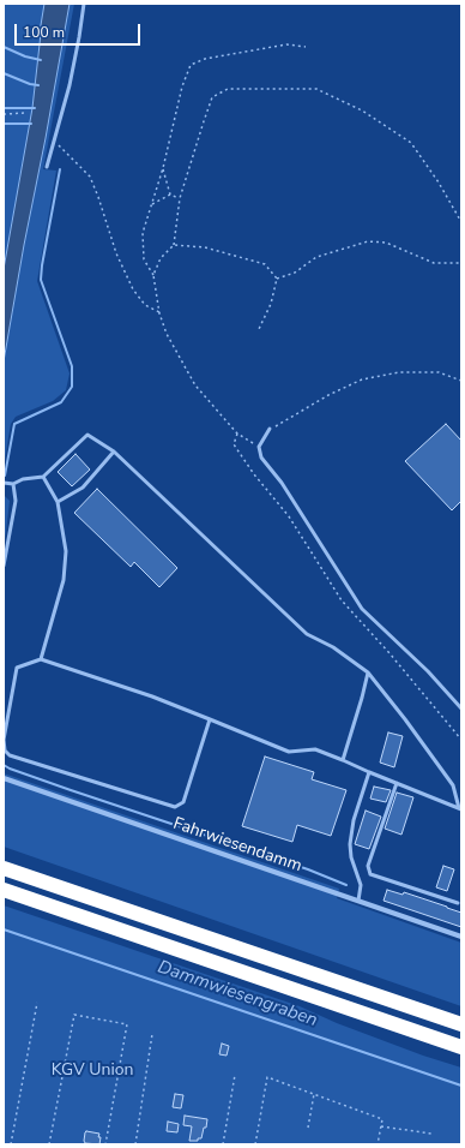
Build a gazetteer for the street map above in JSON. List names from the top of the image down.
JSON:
{
  "streets": {
    "street": ["Fahrwiesendamm"]
  },
  "water": ["Dammwiesengraben"],
  "parks": ["KGV Union"],
  "scale_bar": "100 m"
}
